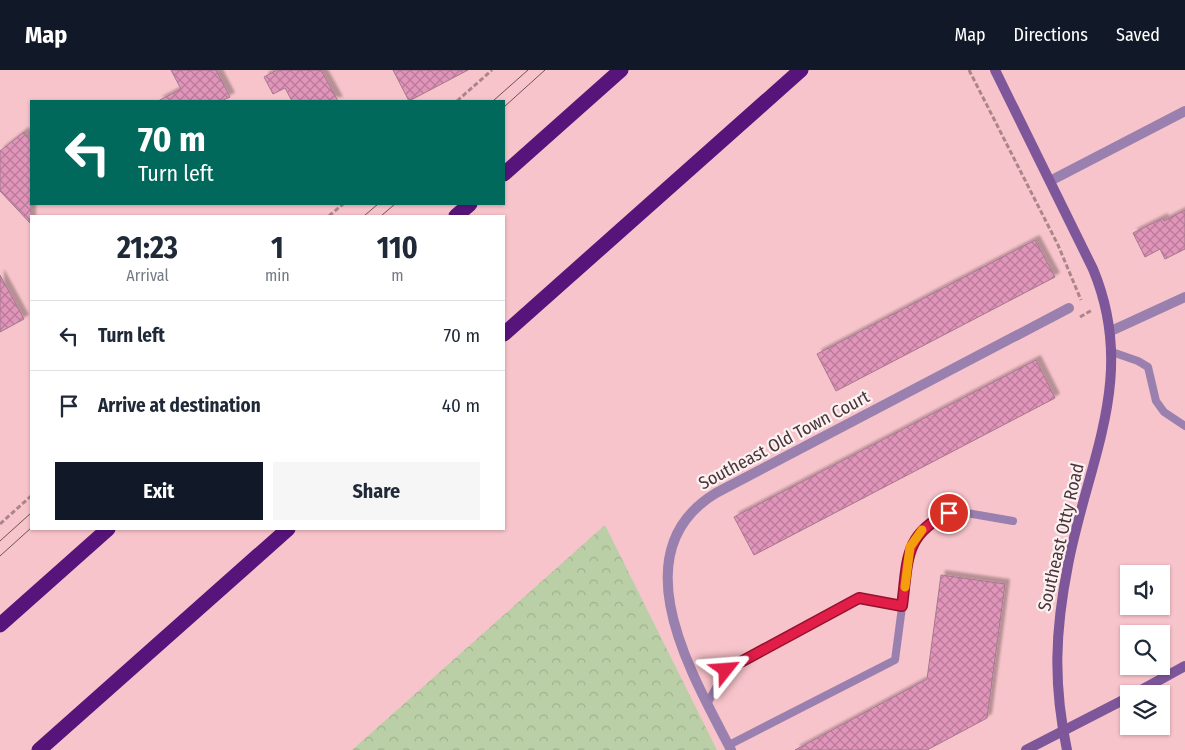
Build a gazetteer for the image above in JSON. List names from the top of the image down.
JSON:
{
  "streets": {
    "street": ["Southeast Old Town Court", "Southeast Otty Road"]
  },
  "page": {
    "header": "Map",
    "nav": ["Map", "Directions", "Saved"],
    "turn": ["70 m", "Turn left"],
    "eta": [
      "21:23",
      "Arrival",
      "1",
      "min",
      "110",
      "m"
    ],
    "list": [
      {
        "name": "Turn left",
        "value": "70 m"
      },
      {
        "name": "Arrive at destination",
        "value": "40 m"
      }
    ],
    "buttons": ["Exit", "Share"]
  }
}
